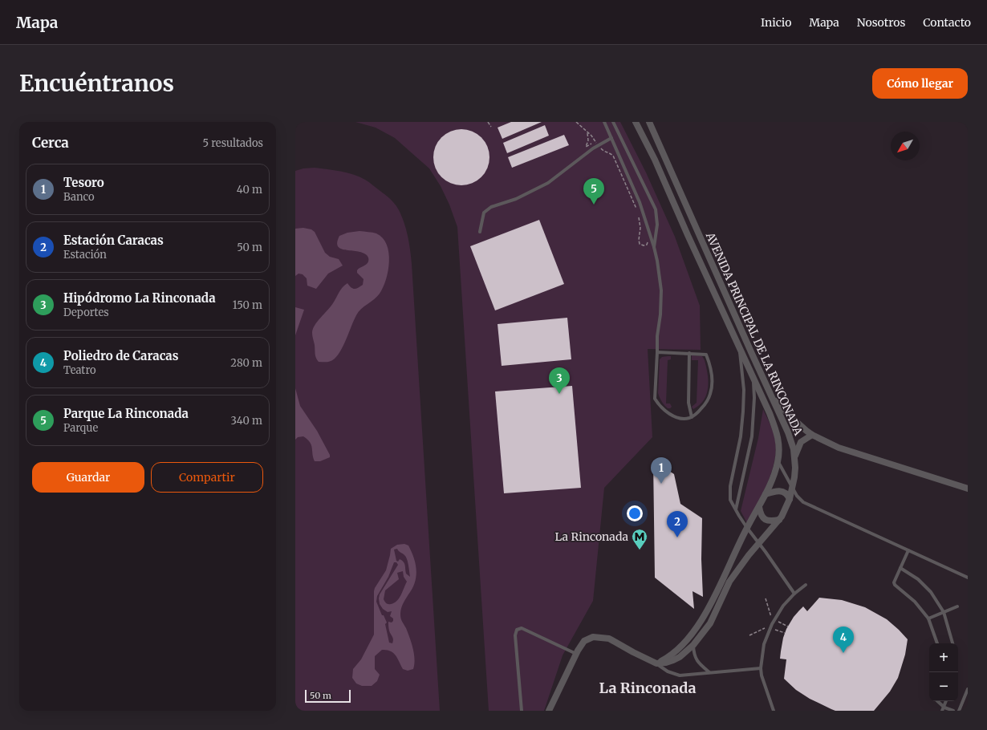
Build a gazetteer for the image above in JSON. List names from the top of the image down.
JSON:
{
  "streets": {
    "street": ["AVENIDA PRINCIPAL DE LA RINCONADA"]
  },
  "districts": ["La Rinconada"],
  "places": {
    "metro station": ["La Rinconada"]
  },
  "scale_bar": "50 m",
  "north": "bottom left",
  "page": {
    "header": "Mapa",
    "nav": [
      "Inicio",
      "Mapa",
      "Nosotros",
      "Contacto"
    ],
    "buttons": [
      "Cómo llegar",
      ["Guardar", "Compartir"]
    ],
    "title": "Encuéntranos",
    "heading": ["Cerca", "5 resultados"],
    "list": [
      {
        "mark": "1",
        "name": "Tesoro",
        "note": "Banco",
        "value": "40 m"
      },
      {
        "mark": "2",
        "name": "Estación Caracas",
        "note": "Estación",
        "value": "50 m"
      },
      {
        "mark": "3",
        "name": "Hipódromo La Rinconada",
        "note": "Deportes",
        "value": "150 m"
      },
      {
        "mark": "4",
        "name": "Poliedro de Caracas",
        "note": "Teatro",
        "value": "280 m"
      },
      {
        "mark": "5",
        "name": "Parque La Rinconada",
        "note": "Parque",
        "value": "340 m"
      }
    ],
    "pins": [
      "5",
      "3",
      "1",
      "2",
      "4"
    ],
    "map_buttons": ["+", "−"],
    "scale": "50 m"
  }
}
